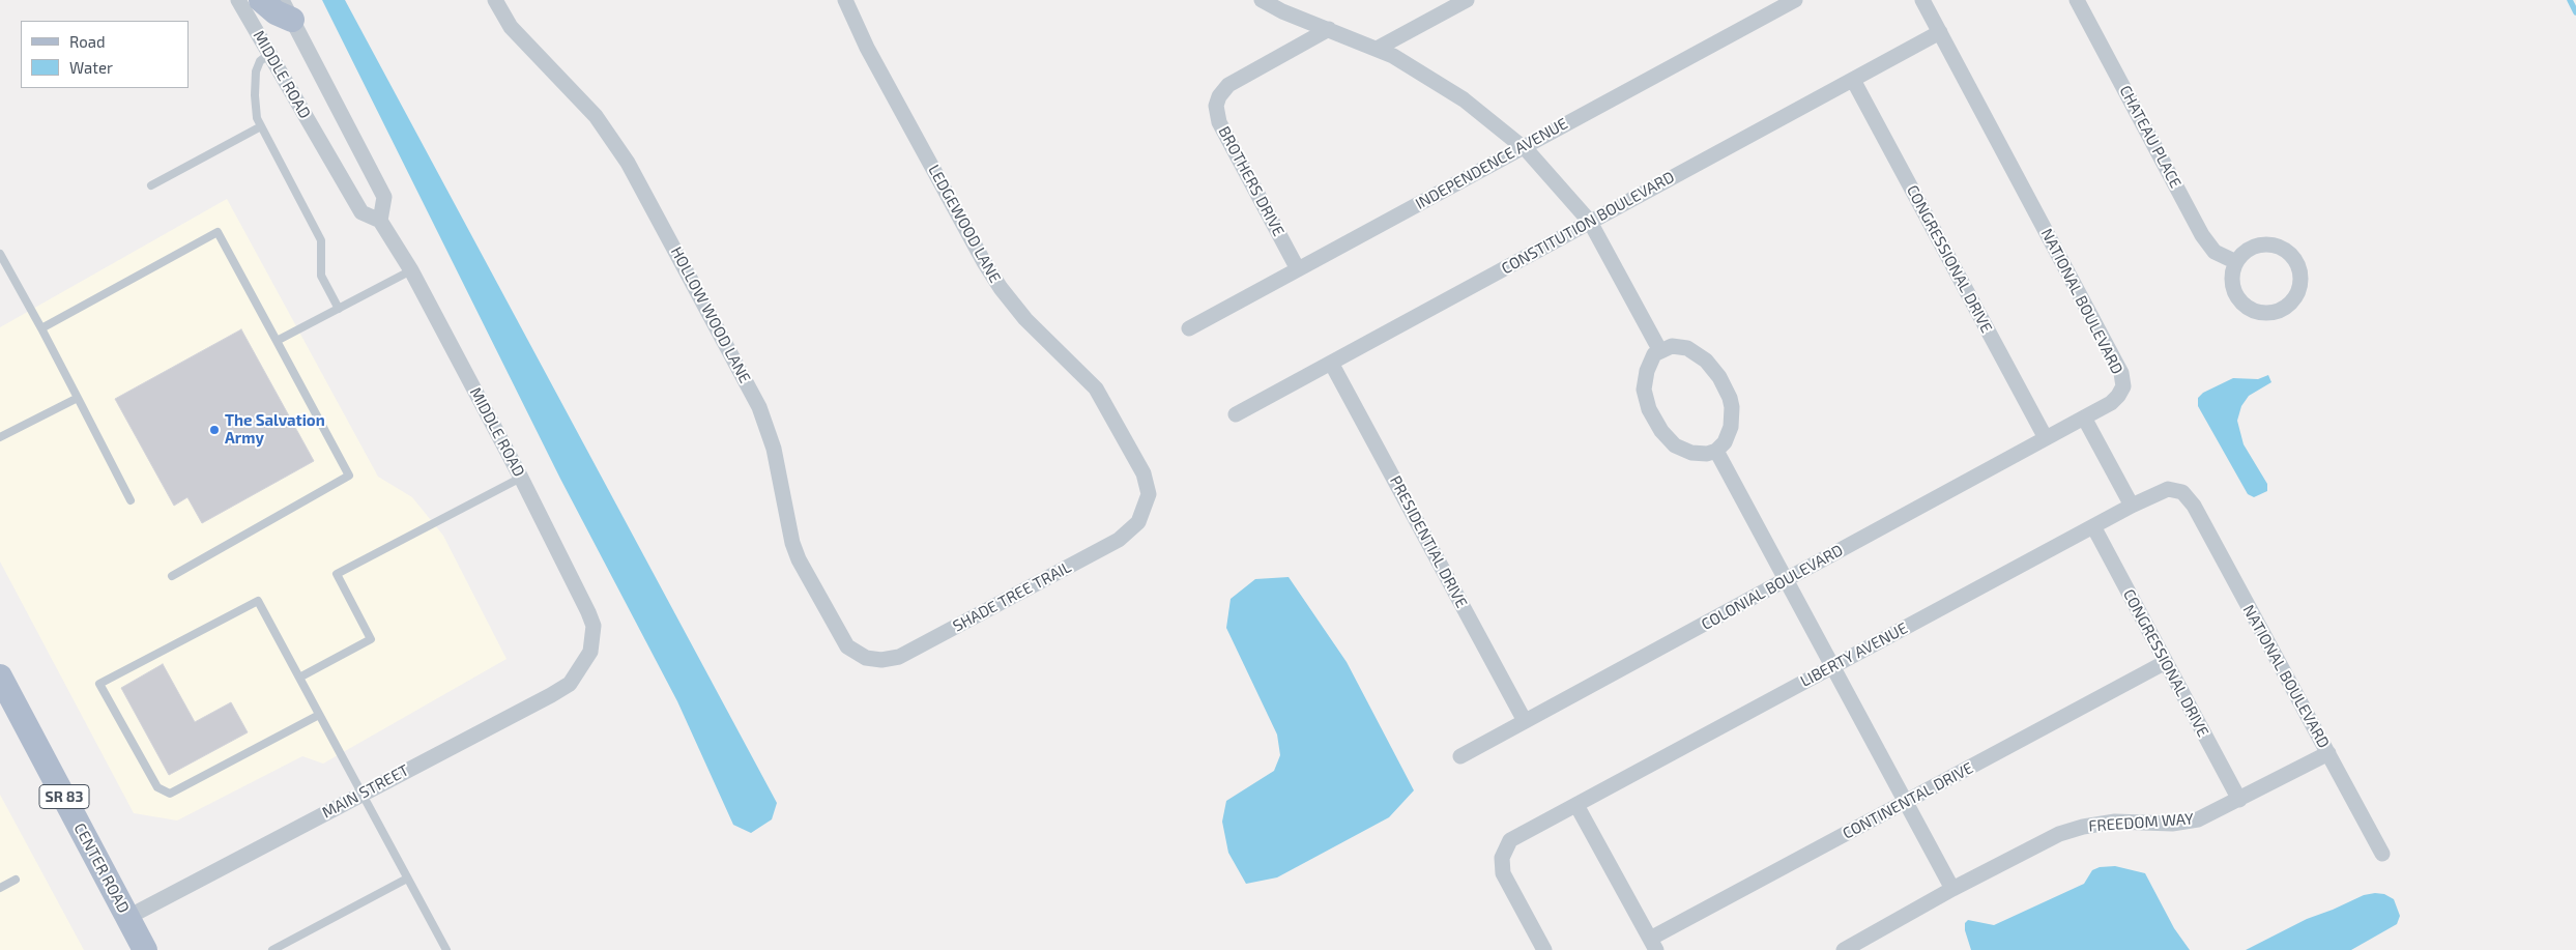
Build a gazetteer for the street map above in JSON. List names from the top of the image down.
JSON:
{
  "streets": {
    "main road": ["SR 83", "CENTER ROAD"],
    "street": [
      "MIDDLE ROAD",
      "CHATEAU PLACE",
      "INDEPENDENCE AVENUE",
      "BROTHERS DRIVE",
      "CONSTITUTION BOULEVARD",
      "LEDGEWOOD LANE",
      "CONGRESSIONAL DRIVE",
      "NATIONAL BOULEVARD",
      "HOLLOW WOOD LANE",
      "PRESIDENTIAL DRIVE",
      "COLONIAL BOULEVARD",
      "SHADE TREE TRAIL",
      "LIBERTY AVENUE",
      "MAIN STREET",
      "CONTINENTAL DRIVE",
      "FREEDOM WAY"
    ]
  },
  "crossings": [
    ["MIDDLE ROAD", "MAIN STREET"],
    ["INDEPENDENCE AVENUE", "BROTHERS DRIVE"],
    ["CONSTITUTION BOULEVARD", "CONGRESSIONAL DRIVE"],
    ["CONSTITUTION BOULEVARD", "NATIONAL BOULEVARD"],
    ["CONSTITUTION BOULEVARD", "PRESIDENTIAL DRIVE"],
    ["LEDGEWOOD LANE", "SHADE TREE TRAIL"],
    ["CONGRESSIONAL DRIVE", "COLONIAL BOULEVARD"],
    ["CONGRESSIONAL DRIVE", "LIBERTY AVENUE"],
    ["CONGRESSIONAL DRIVE", "CONTINENTAL DRIVE"],
    ["CONGRESSIONAL DRIVE", "FREEDOM WAY"],
    ["NATIONAL BOULEVARD", "COLONIAL BOULEVARD"],
    ["NATIONAL BOULEVARD", "LIBERTY AVENUE"],
    ["NATIONAL BOULEVARD", "FREEDOM WAY"],
    ["HOLLOW WOOD LANE", "SHADE TREE TRAIL"],
    ["PRESIDENTIAL DRIVE", "COLONIAL BOULEVARD"],
    ["MAIN STREET", "CENTER ROAD"]
  ],
  "places": ["The Salvation Army"],
  "legend": ["Road", "Water"]
}
